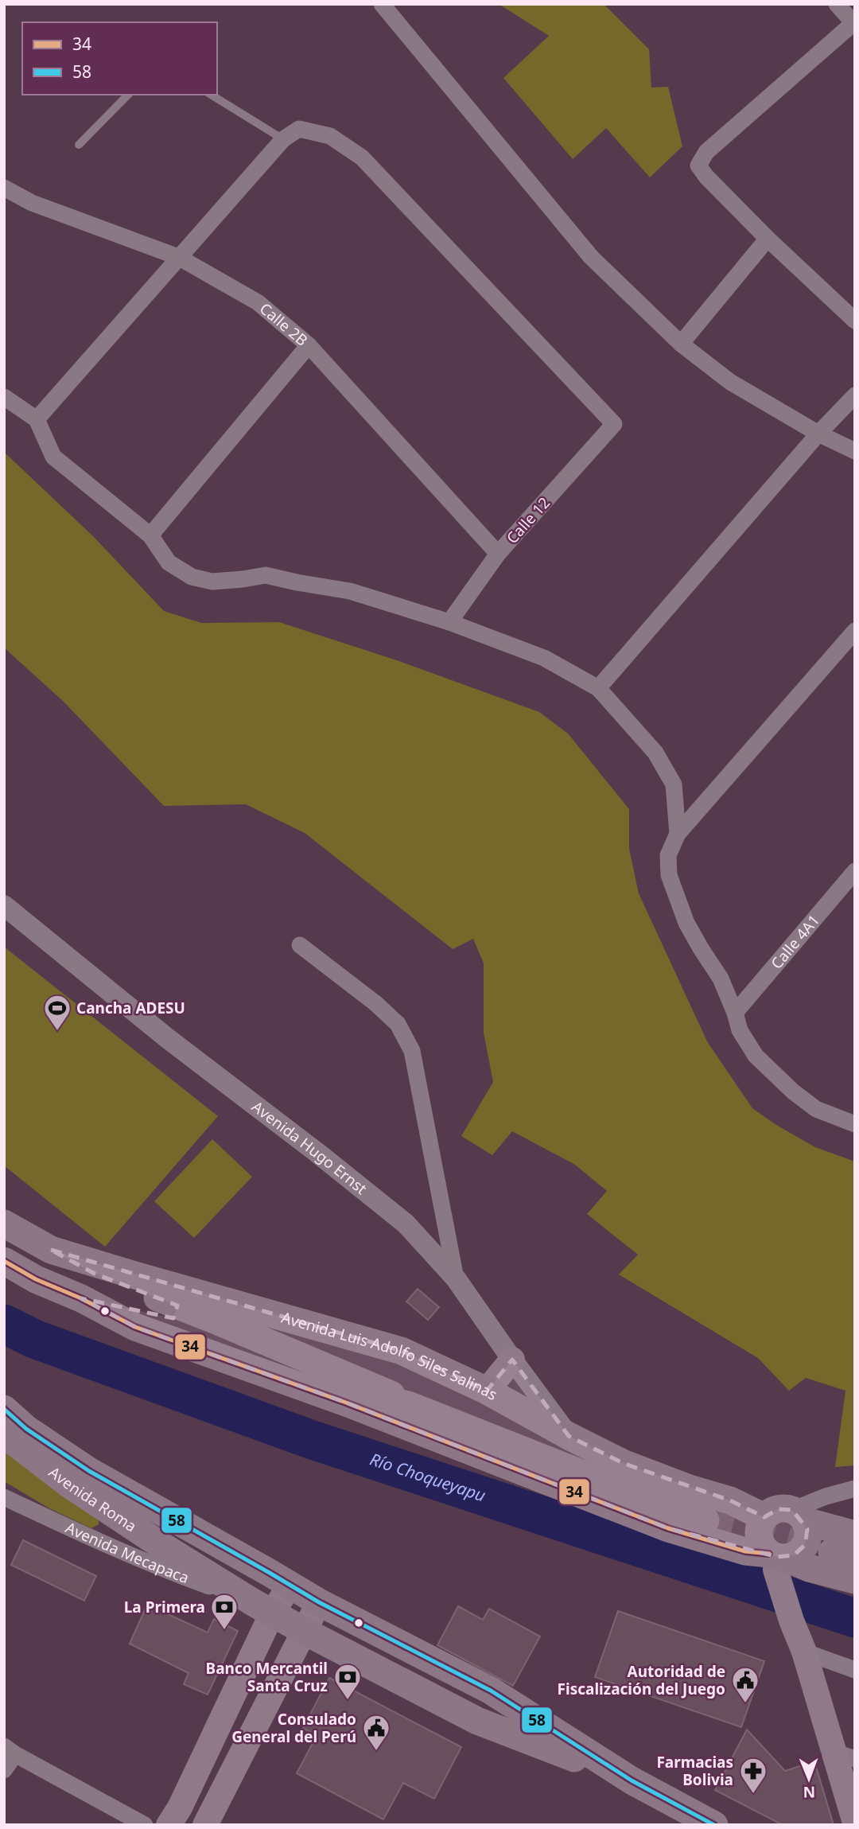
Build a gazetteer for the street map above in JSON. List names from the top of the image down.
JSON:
{
  "streets": {
    "main road": ["Avenida Luis Adolfo Siles Salinas", "Avenida Roma"],
    "street": [
      "Calle 2B",
      "Calle 12",
      "Calle 4A1",
      "Avenida Hugo Ernst",
      "Avenida Mecapaca"
    ]
  },
  "crossings": [
    ["Calle 2B", "Calle 12"],
    ["Avenida Hugo Ernst", "Avenida Luis Adolfo Siles Salinas"],
    ["Avenida Roma", "Avenida Mecapaca"]
  ],
  "water": ["Río Choqueyapu"],
  "places": {
    "sports": ["Cancha ADESU"],
    "bank": ["La Primera", "Banco Mercantil Santa Cruz"],
    "public building": ["Autoridad de Fiscalización del Juego", "Consulado General del Perú"],
    "pharmacy": ["Farmacias Bolivia"]
  },
  "lines": ["transit line 34", "transit line 58"],
  "legend": ["34", "58"],
  "north": "bottom"
}
